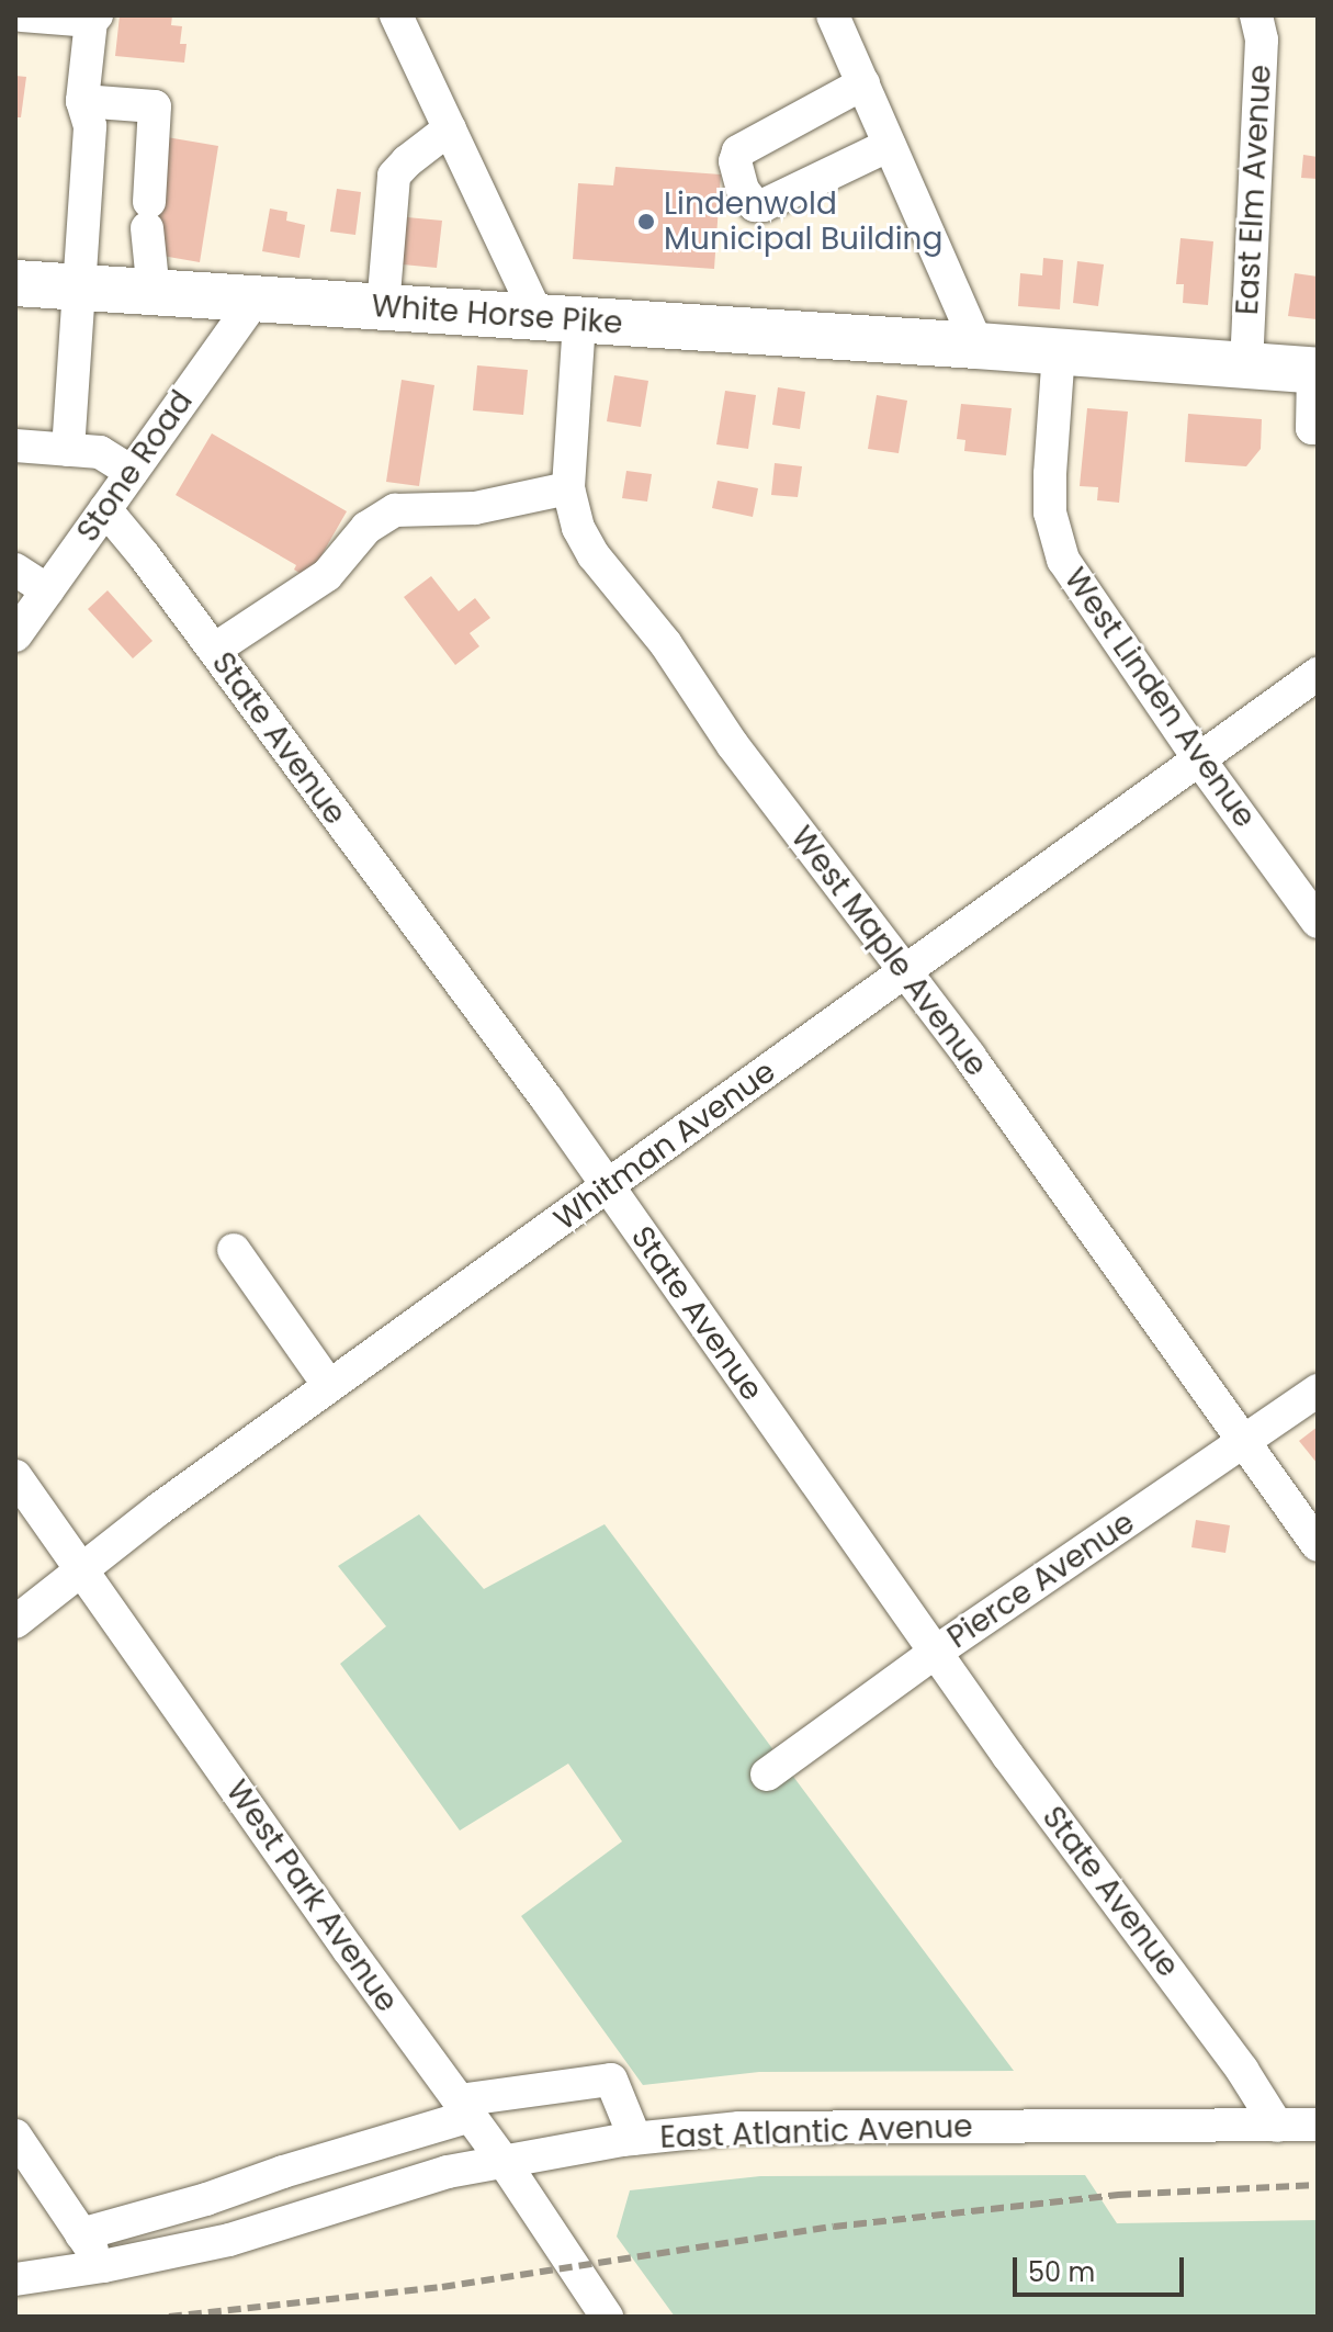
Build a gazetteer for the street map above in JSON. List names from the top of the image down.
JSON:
{
  "streets": {
    "highway": ["White Horse Pike"],
    "street": [
      "East Elm Avenue",
      "Stone Road",
      "West Linden Avenue",
      "State Avenue",
      "West Maple Avenue",
      "Whitman Avenue",
      "Pierce Avenue",
      "West Park Avenue",
      "East Atlantic Avenue"
    ]
  },
  "crossings": [
    ["East Elm Avenue", "White Horse Pike"],
    ["White Horse Pike", "Stone Road"],
    ["White Horse Pike", "West Linden Avenue"],
    ["White Horse Pike", "West Maple Avenue"],
    ["Stone Road", "State Avenue"],
    ["West Linden Avenue", "Whitman Avenue"],
    ["State Avenue", "Whitman Avenue"],
    ["State Avenue", "Pierce Avenue"],
    ["State Avenue", "East Atlantic Avenue"],
    ["West Maple Avenue", "Whitman Avenue"],
    ["West Maple Avenue", "Pierce Avenue"],
    ["Whitman Avenue", "West Park Avenue"],
    ["West Park Avenue", "East Atlantic Avenue"]
  ],
  "places": ["Lindenwold Municipal Building"],
  "scale_bar": "50 m"
}
